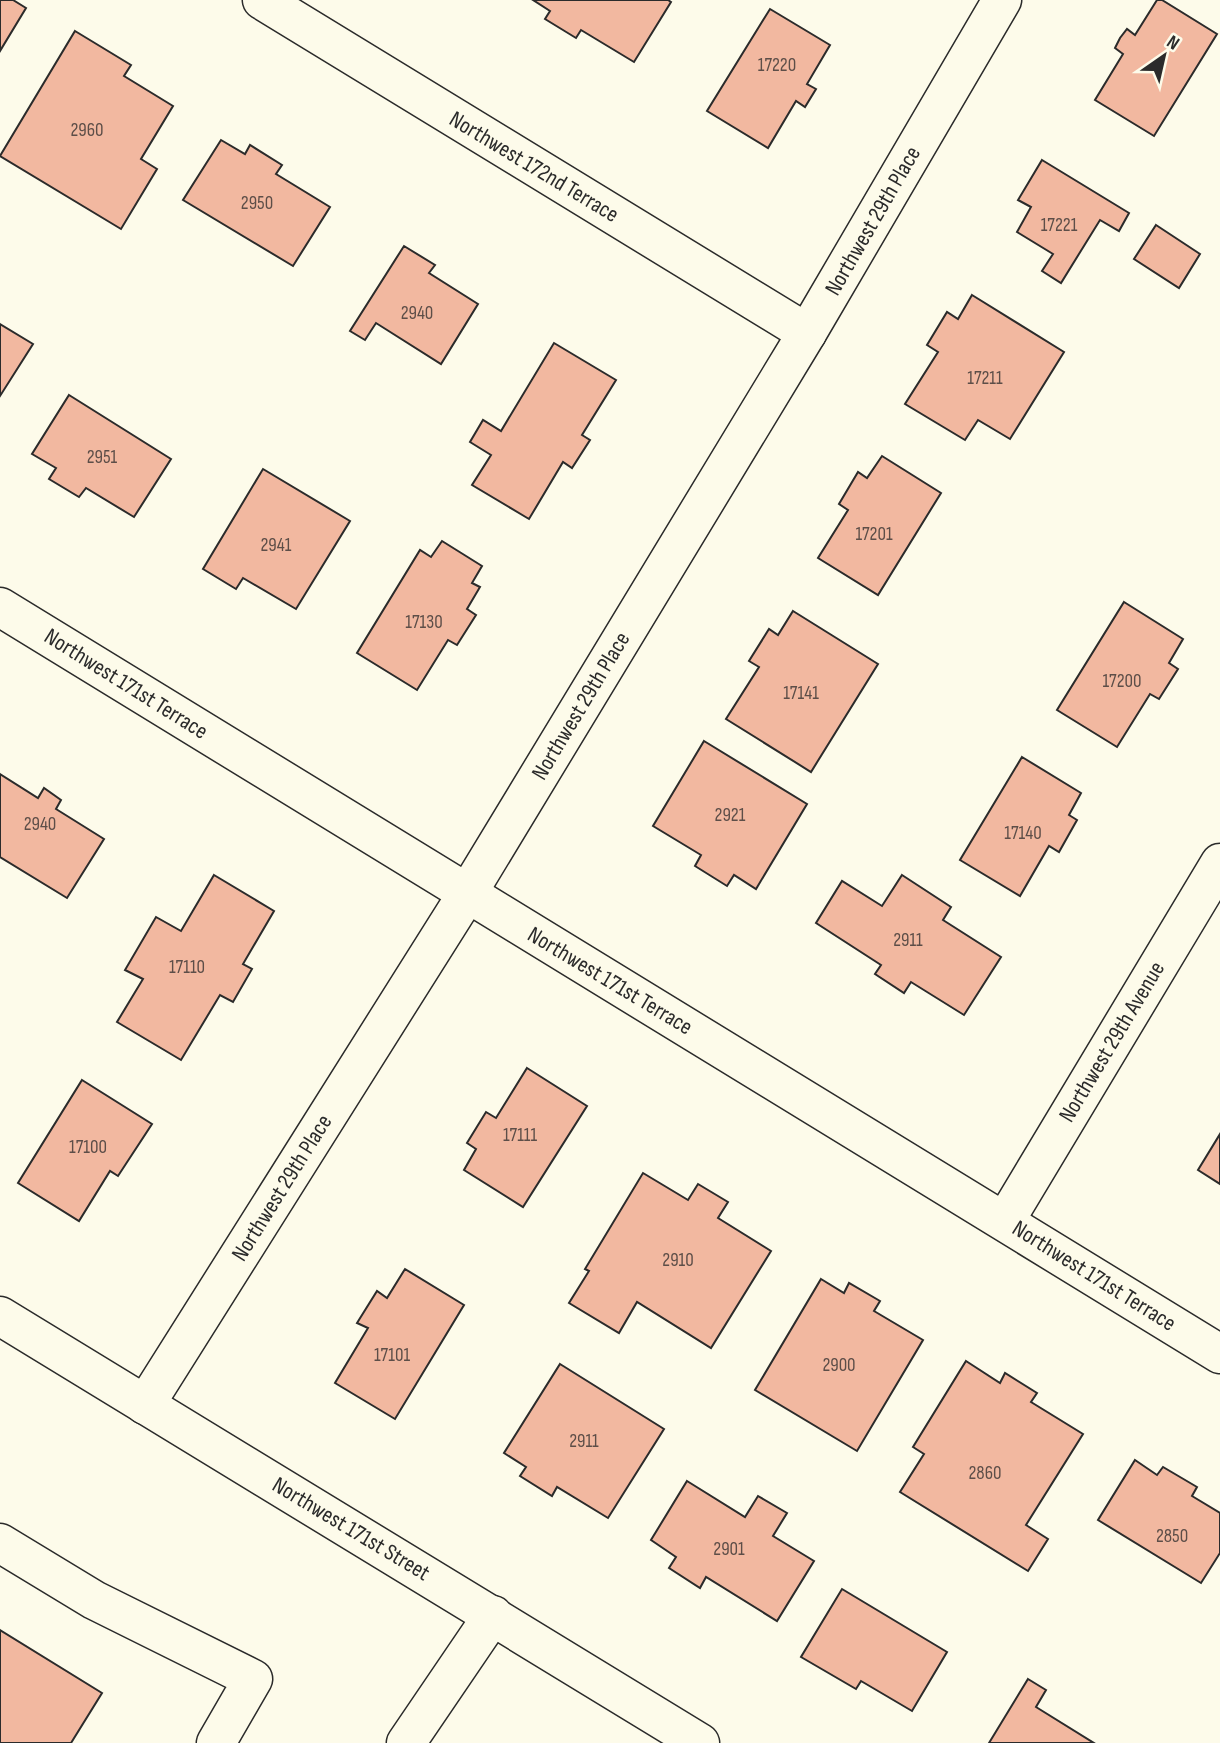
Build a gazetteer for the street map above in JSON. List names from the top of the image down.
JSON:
{
  "streets": {
    "street": [
      "Northwest 172nd Terrace",
      "Northwest 29th Place",
      "Northwest 171st Terrace",
      "Northwest 29th Avenue",
      "Northwest 171st Street"
    ]
  },
  "crossings": [
    ["Northwest 172nd Terrace", "Northwest 29th Place"],
    ["Northwest 29th Place", "Northwest 171st Terrace"],
    ["Northwest 29th Place", "Northwest 171st Street"],
    ["Northwest 171st Terrace", "Northwest 29th Avenue"]
  ],
  "house_numbers": [
    "17220",
    "2960",
    "2950",
    "17221",
    "2940",
    "17211",
    "2951",
    "17201",
    "2941",
    "17130",
    "17200",
    "17141",
    "2921",
    "2940",
    "17140",
    "2911",
    "17110",
    "17111",
    "17100",
    "2910",
    "17101",
    "2900",
    "2911",
    "2860",
    "2850",
    "2901"
  ],
  "north": "top right"
}
